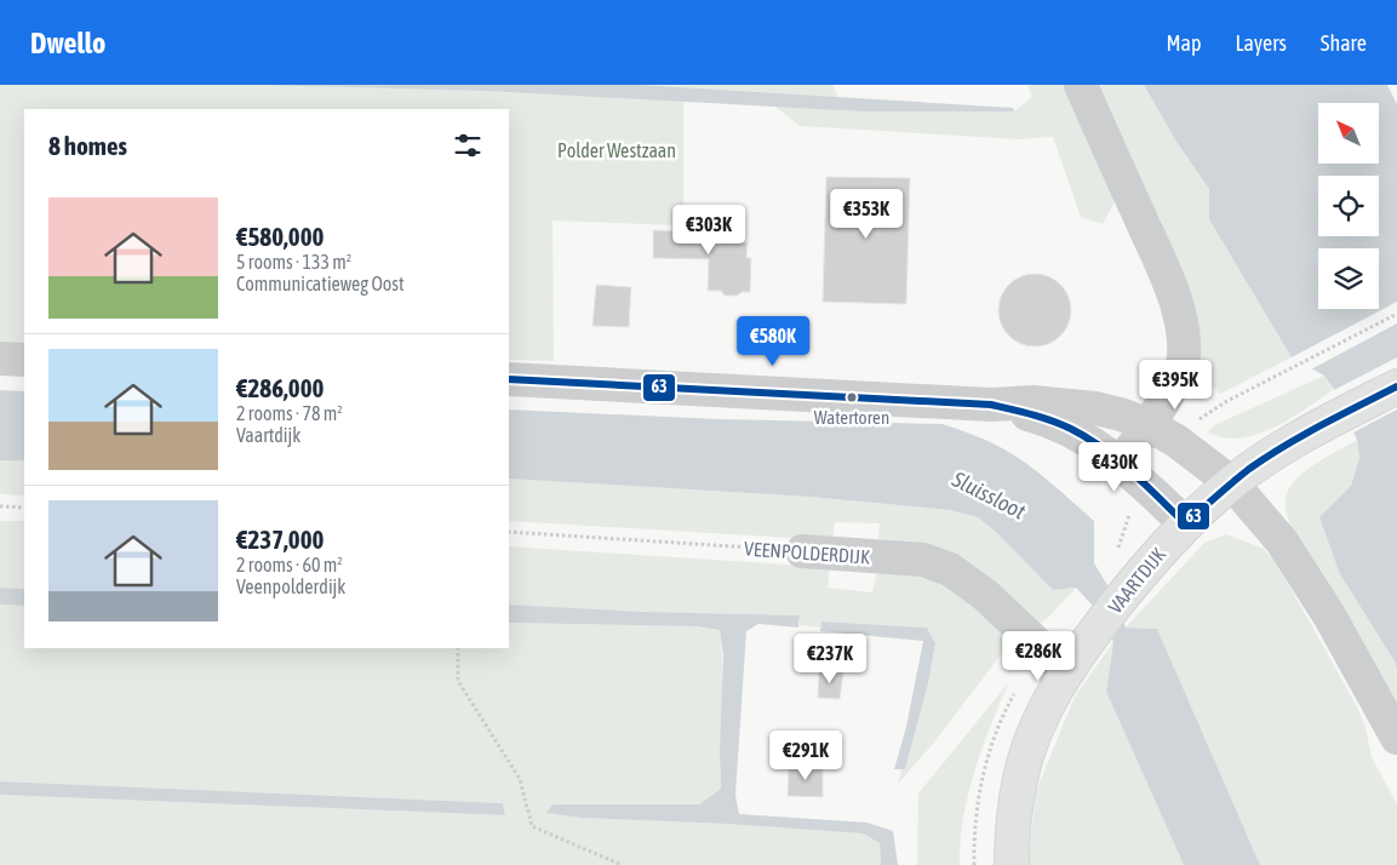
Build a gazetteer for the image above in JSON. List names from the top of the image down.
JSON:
{
  "streets": {
    "main road": ["VAARTDIJK"],
    "street": ["VEENPOLDERDIJK"]
  },
  "crossings": [
    ["VEENPOLDERDIJK", "VAARTDIJK"]
  ],
  "water": ["Sluissloot"],
  "parks": ["Polder Westzaan"],
  "places": ["Watertoren"],
  "lines": ["transit line 63"],
  "north": "top left",
  "page": {
    "header": "Dwello",
    "nav": ["Map", "Layers", "Share"],
    "heading": "8 homes",
    "list": [
      {
        "name": "€580,000",
        "note": "5 rooms · 133 m² · Communicatieweg Oost"
      },
      {
        "name": "€286,000",
        "note": "2 rooms · 78 m² · Vaartdijk"
      },
      {
        "name": "€237,000",
        "note": "2 rooms · 60 m² · Veenpolderdijk"
      }
    ],
    "price": [
      "€353K",
      "€303K",
      "€580K",
      "€395K",
      "€430K",
      "€286K",
      "€237K",
      "€291K"
    ]
  }
}
